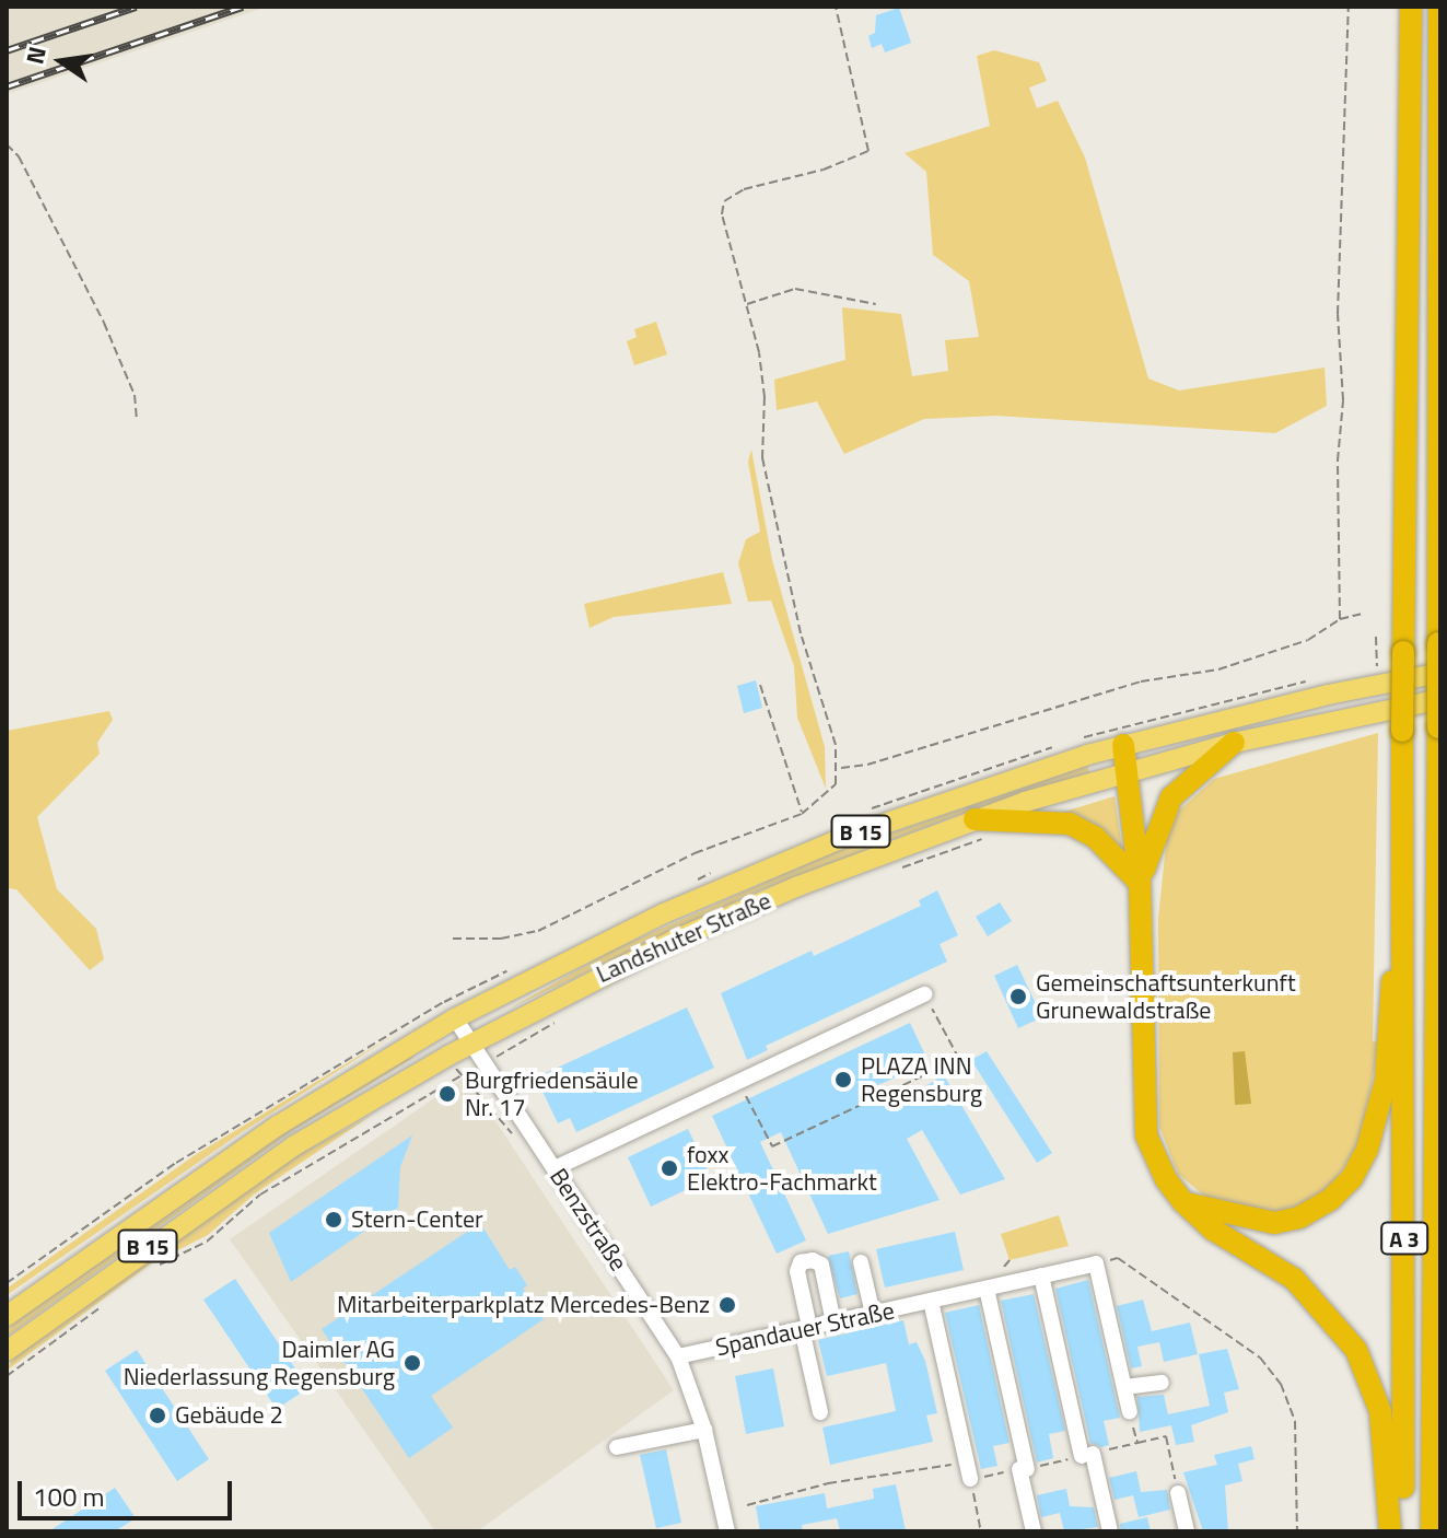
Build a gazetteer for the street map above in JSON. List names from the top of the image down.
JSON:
{
  "streets": {
    "highway": ["A 3"],
    "main road": ["B 15", "Landshuter Straße"],
    "street": ["Benzstraße", "Spandauer Straße"]
  },
  "crossings": [
    ["Landshuter Straße", "Benzstraße"],
    ["Benzstraße", "Spandauer Straße"]
  ],
  "places": [
    "Gemeinschaftsunterkunft Grunewaldstraße",
    "PLAZA INN Regensburg",
    "Burgfriedensäule Nr. 17",
    "foxx Elektro-Fachmarkt",
    "Stern-Center",
    "Mitarbeiterparkplatz Mercedes-Benz",
    "Daimler AG Niederlassung Regensburg",
    "Gebäude 2"
  ],
  "scale_bar": "100 m",
  "north": "left"
}
